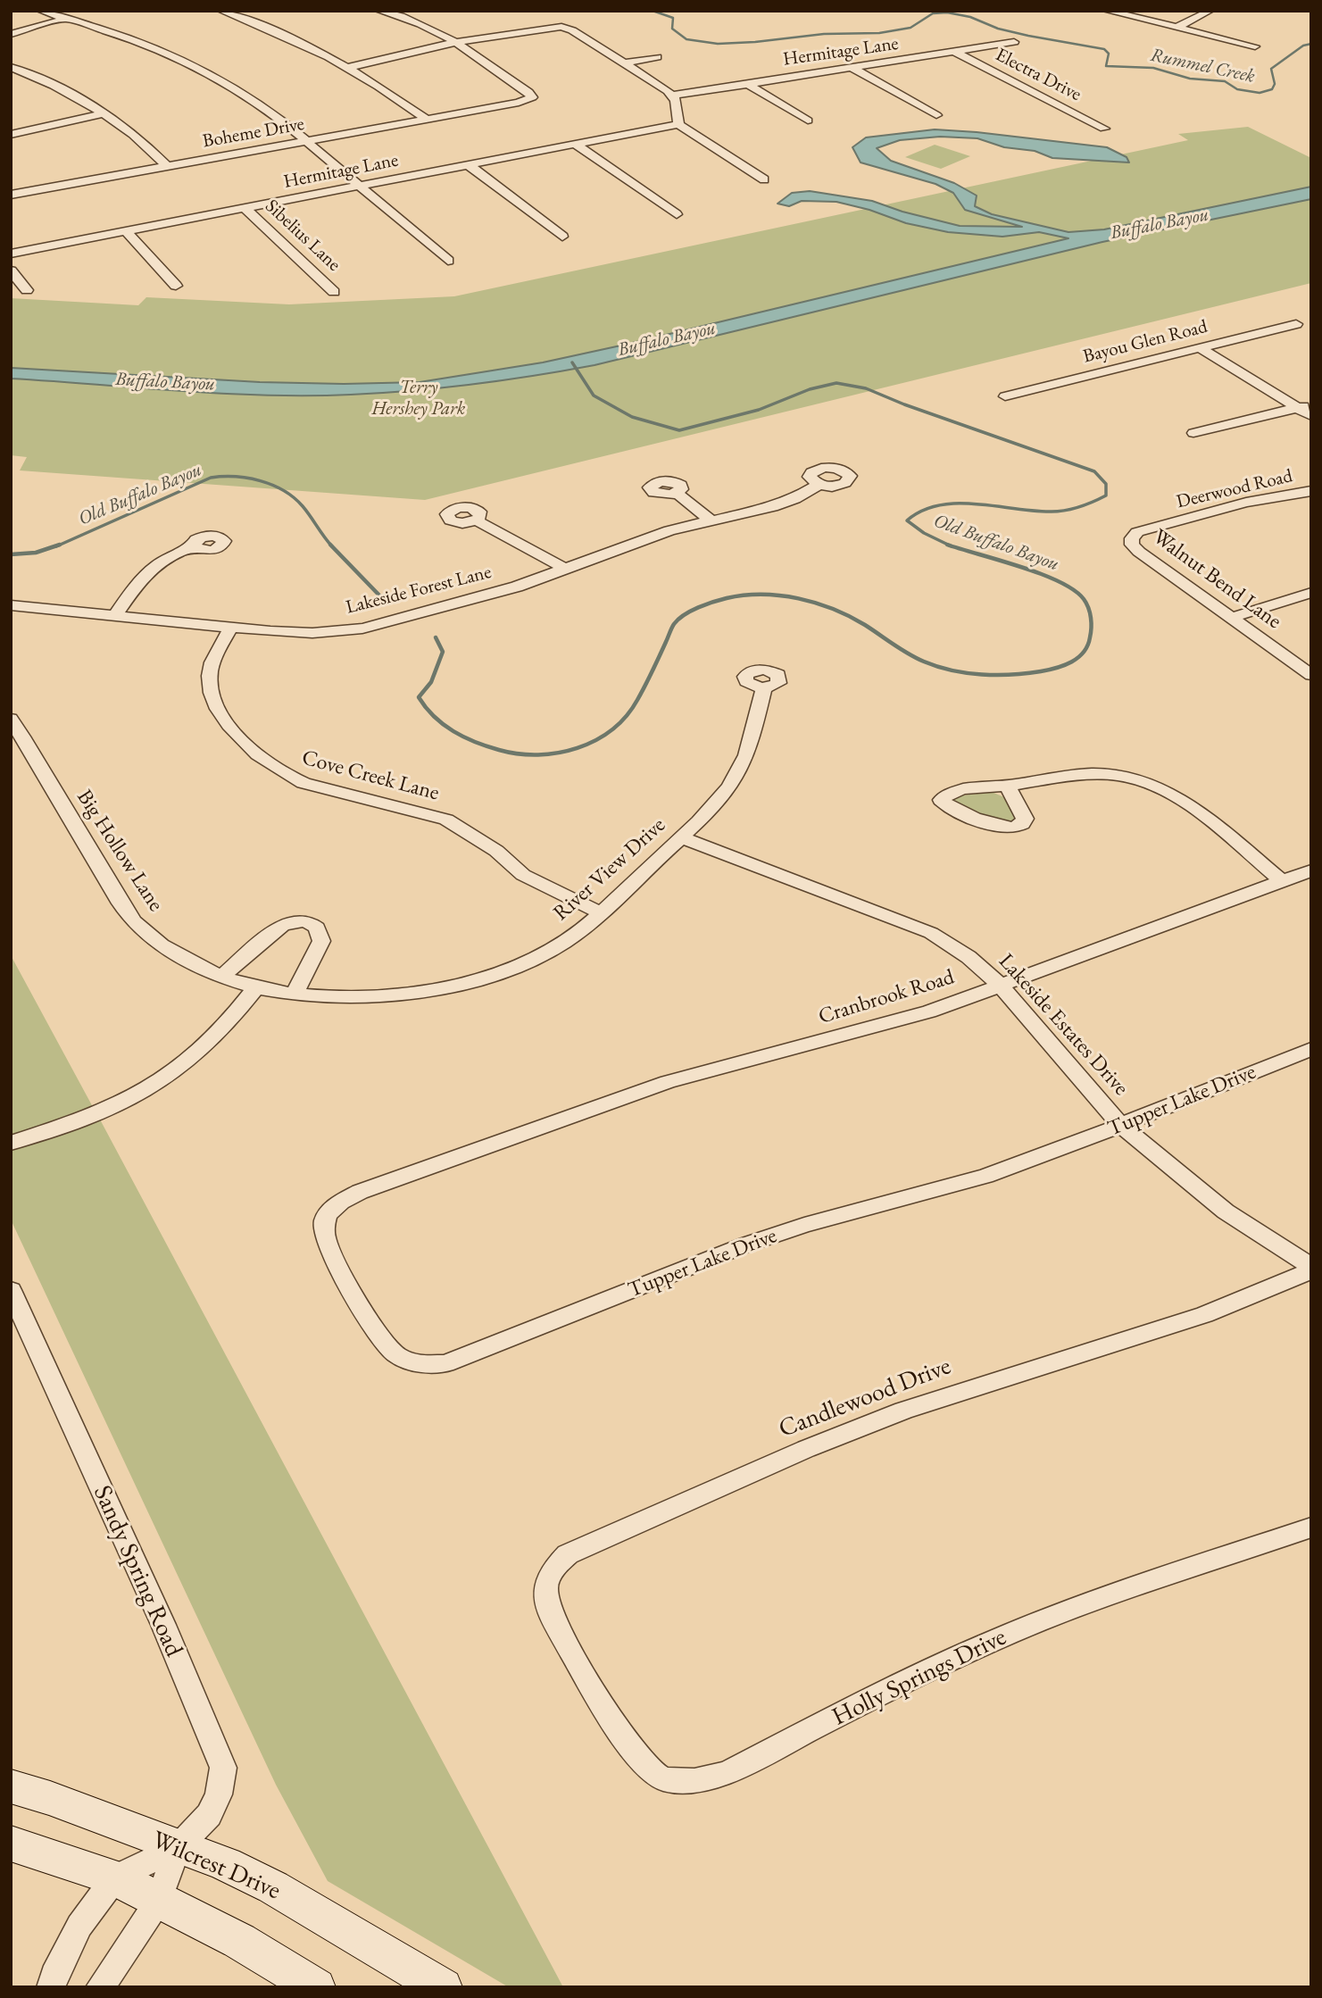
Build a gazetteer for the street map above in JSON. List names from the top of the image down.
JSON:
{
  "streets": {
    "main road": ["Wilcrest Drive"],
    "street": [
      "Hermitage Lane",
      "Electra Drive",
      "Boheme Drive",
      "Sibelius Lane",
      "Bayou Glen Road",
      "Deerwood Road",
      "Walnut Bend Lane",
      "Lakeside Forest Lane",
      "Cove Creek Lane",
      "Big Hollow Lane",
      "River View Drive",
      "Cranbrook Road",
      "Lakeside Estates Drive",
      "Tupper Lake Drive",
      "Candlewood Drive",
      "Sandy Spring Road",
      "Holly Springs Drive"
    ]
  },
  "crossings": [
    ["Hermitage Lane", "Electra Drive"],
    ["Hermitage Lane", "Sibelius Lane"],
    ["Deerwood Road", "Walnut Bend Lane"],
    ["Lakeside Forest Lane", "Cove Creek Lane"],
    ["Cove Creek Lane", "River View Drive"],
    ["Big Hollow Lane", "River View Drive"],
    ["River View Drive", "Lakeside Estates Drive"],
    ["Cranbrook Road", "Lakeside Estates Drive"],
    ["Cranbrook Road", "Tupper Lake Drive"],
    ["Lakeside Estates Drive", "Tupper Lake Drive"],
    ["Lakeside Estates Drive", "Candlewood Drive"],
    ["Candlewood Drive", "Holly Springs Drive"],
    ["Sandy Spring Road", "Wilcrest Drive"]
  ],
  "water": ["Rummel Creek", "Buffalo Bayou", "Old Buffalo Bayou"],
  "parks": ["Terry Hershey Park"]
}
